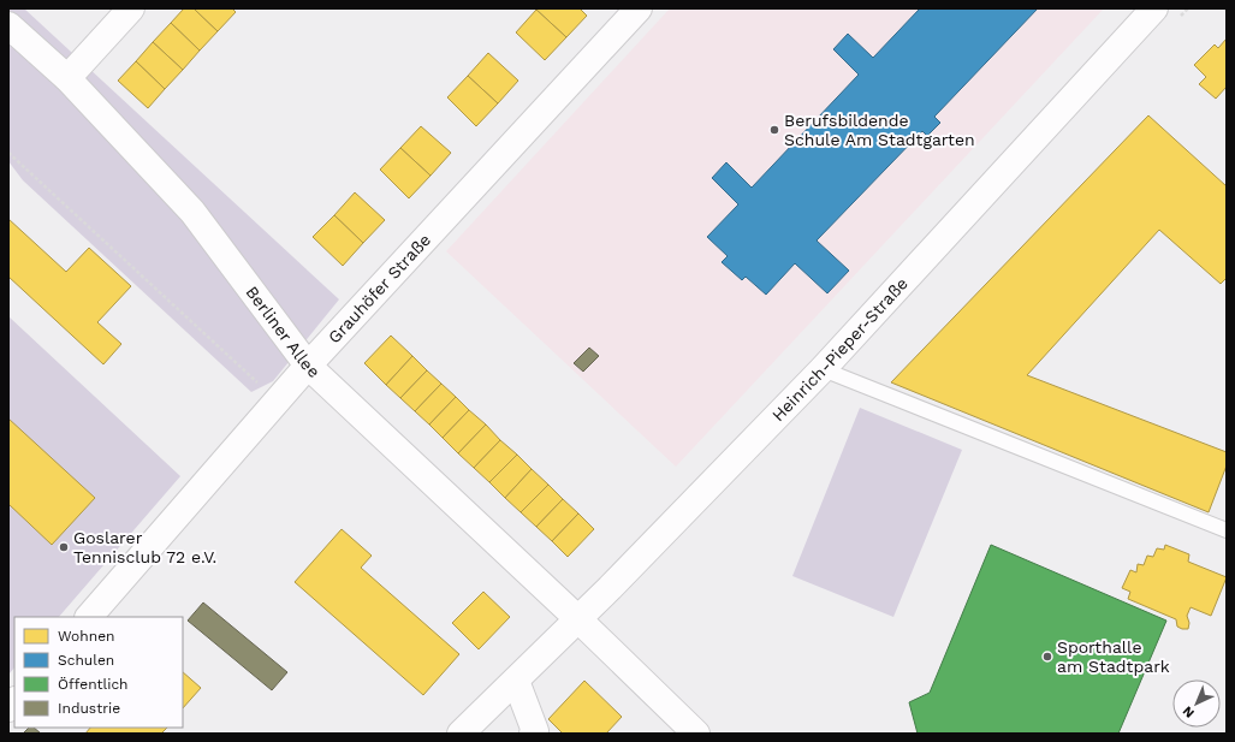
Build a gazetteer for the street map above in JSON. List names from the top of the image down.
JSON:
{
  "streets": {
    "street": ["Grauhöfer Straße", "Berliner Allee", "Heinrich-Pieper-Straße"]
  },
  "crossings": [
    ["Grauhöfer Straße", "Berliner Allee"],
    ["Berliner Allee", "Heinrich-Pieper-Straße"]
  ],
  "places": ["Berufsbildende Schule Am Stadtgarten", "Goslarer Tennisclub 72 e.V.", "Sporthalle am Stadtpark"],
  "legend": [
    "Wohnen",
    "Schulen",
    "Öffentlich",
    "Industrie"
  ],
  "north": "bottom left"
}
